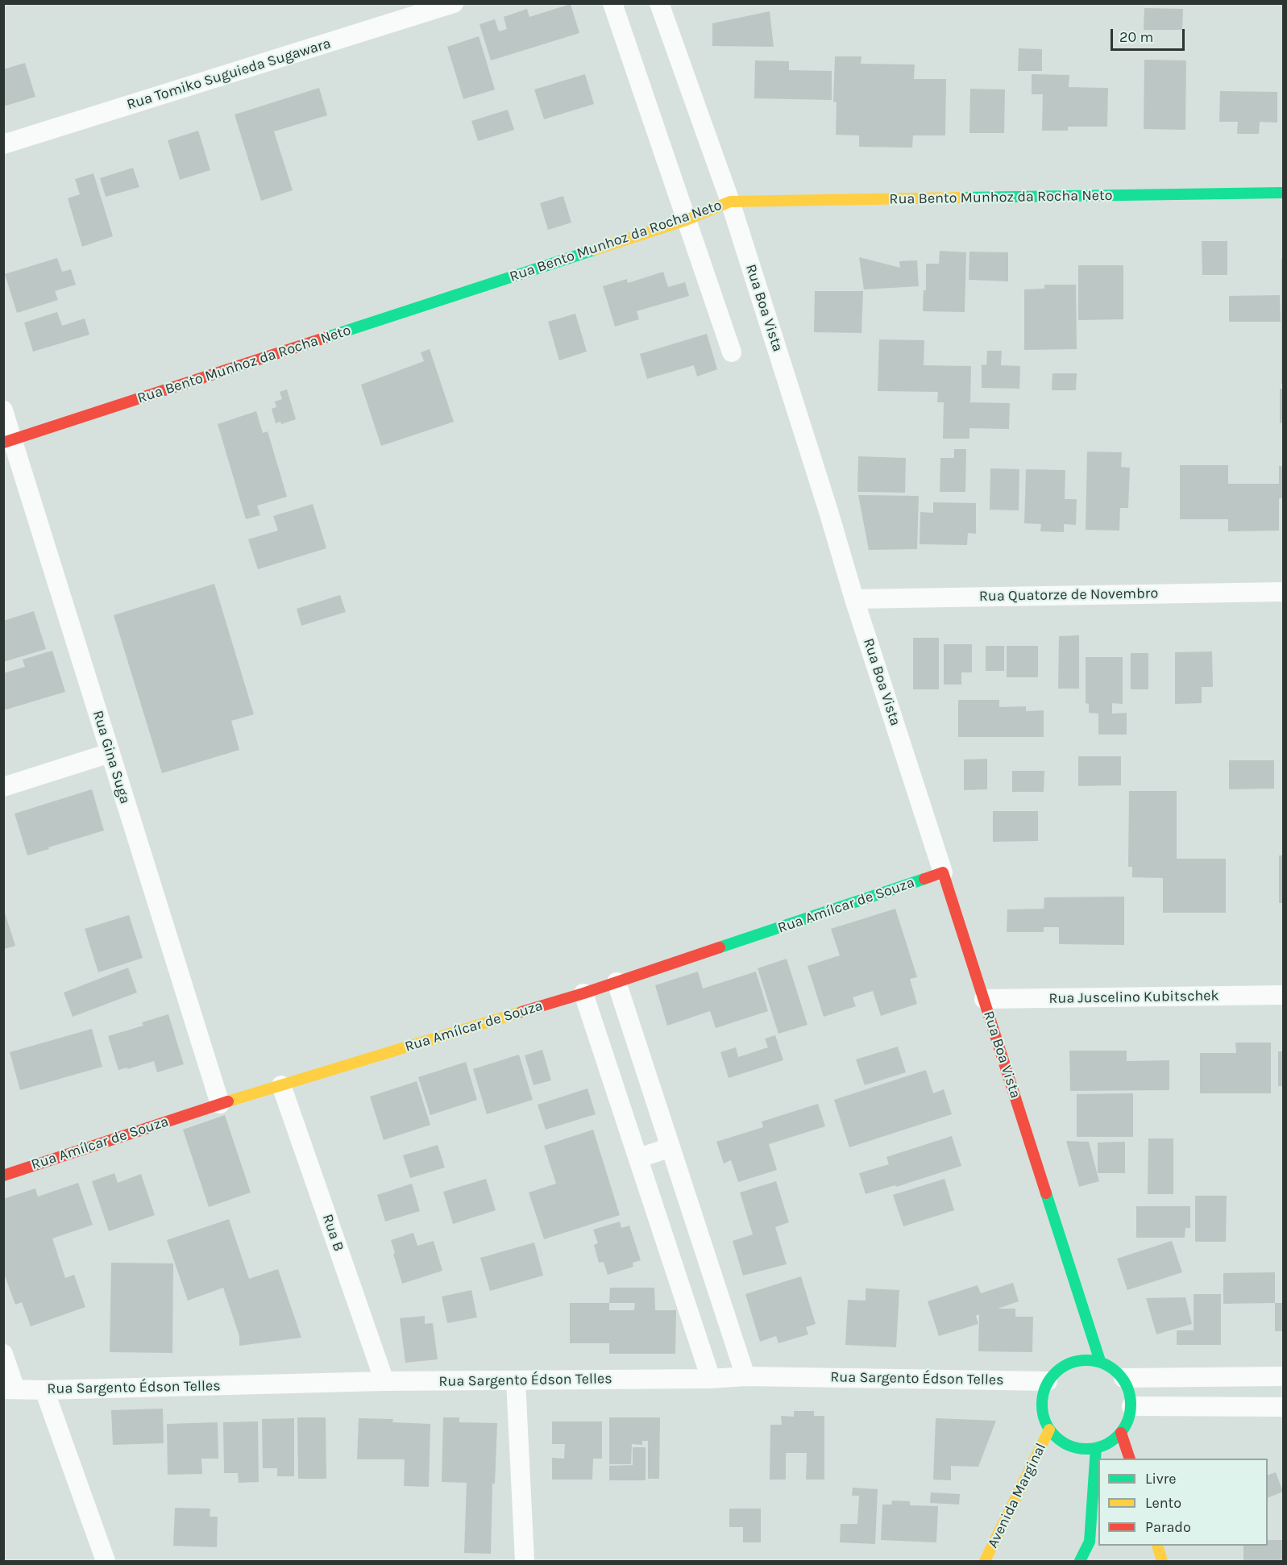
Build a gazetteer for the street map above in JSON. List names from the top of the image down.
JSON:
{
  "streets": {
    "street": [
      "Rua Tomiko Suguieda Sugawara",
      "Rua Bento Munhoz da Rocha Neto",
      "Rua Boa Vista",
      "Rua Quatorze de Novembro",
      "Rua Gina Suga",
      "Rua Amílcar de Souza",
      "Rua Juscelino Kubitschek",
      "Rua B",
      "Rua Sargento Édson Telles",
      "Avenida Marginal"
    ]
  },
  "crossings": [
    ["Rua Bento Munhoz da Rocha Neto", "Rua Boa Vista"],
    ["Rua Bento Munhoz da Rocha Neto", "Rua Gina Suga"],
    ["Rua Boa Vista", "Rua Quatorze de Novembro"],
    ["Rua Boa Vista", "Rua Amílcar de Souza"],
    ["Rua Boa Vista", "Rua Juscelino Kubitschek"],
    ["Rua Boa Vista", "Rua Sargento Édson Telles"],
    ["Rua Boa Vista", "Avenida Marginal"],
    ["Rua Gina Suga", "Rua Amílcar de Souza"],
    ["Rua Amílcar de Souza", "Rua B"],
    ["Rua B", "Rua Sargento Édson Telles"],
    ["Rua Sargento Édson Telles", "Avenida Marginal"]
  ],
  "legend": ["Livre", "Lento", "Parado"],
  "scale_bar": "20 m"
}
